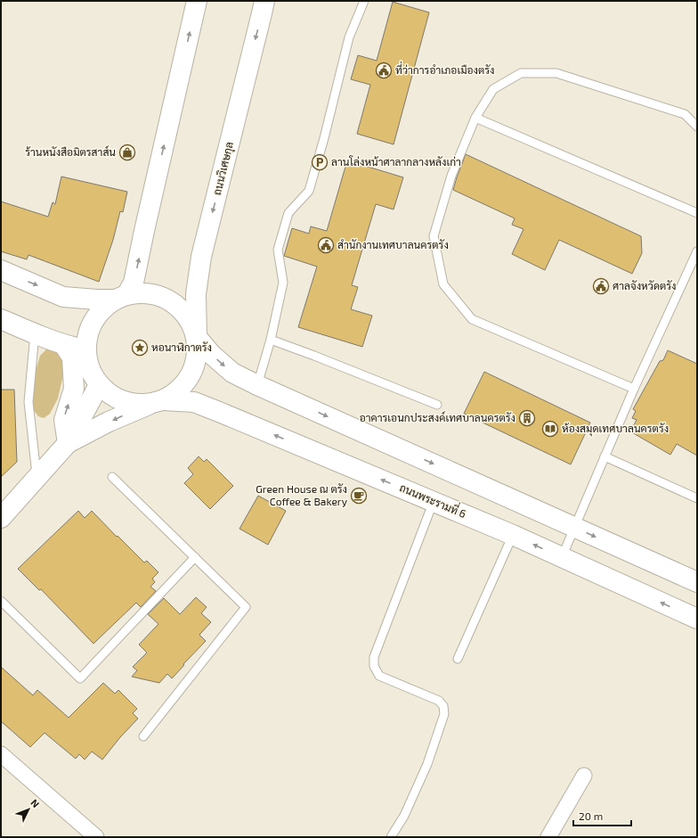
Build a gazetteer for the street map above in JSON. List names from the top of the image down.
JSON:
{
  "streets": {
    "street": ["ถนนวิเศษกุล", "ถนนพระรามที่ 6"]
  },
  "crossings": [
    ["ถนนวิเศษกุล", "ถนนพระรามที่ 6"]
  ],
  "places": {
    "public building": ["ที่ว่าการอำเภอเมืองตรัง", "สำนักงานเทศบาลนครตรัง", "ศาลจังหวัดตรัง"],
    "shop": ["ร้านหนังสือมิตรสาส์น"],
    "parking": ["ลานโล่งหน้าศาลากลางหลังเก่า"],
    "place": ["หอนาฬิกาตรัง"],
    "building": ["อาคารเอนกประสงค์เทศบาลนครตรัง"],
    "library": ["ห้องสมุดเทศบาลนครตรัง"],
    "cafe": ["Green House ณ ตรัง Coffee & Bakery"]
  },
  "scale_bar": "20 m",
  "north": "top right"
}
